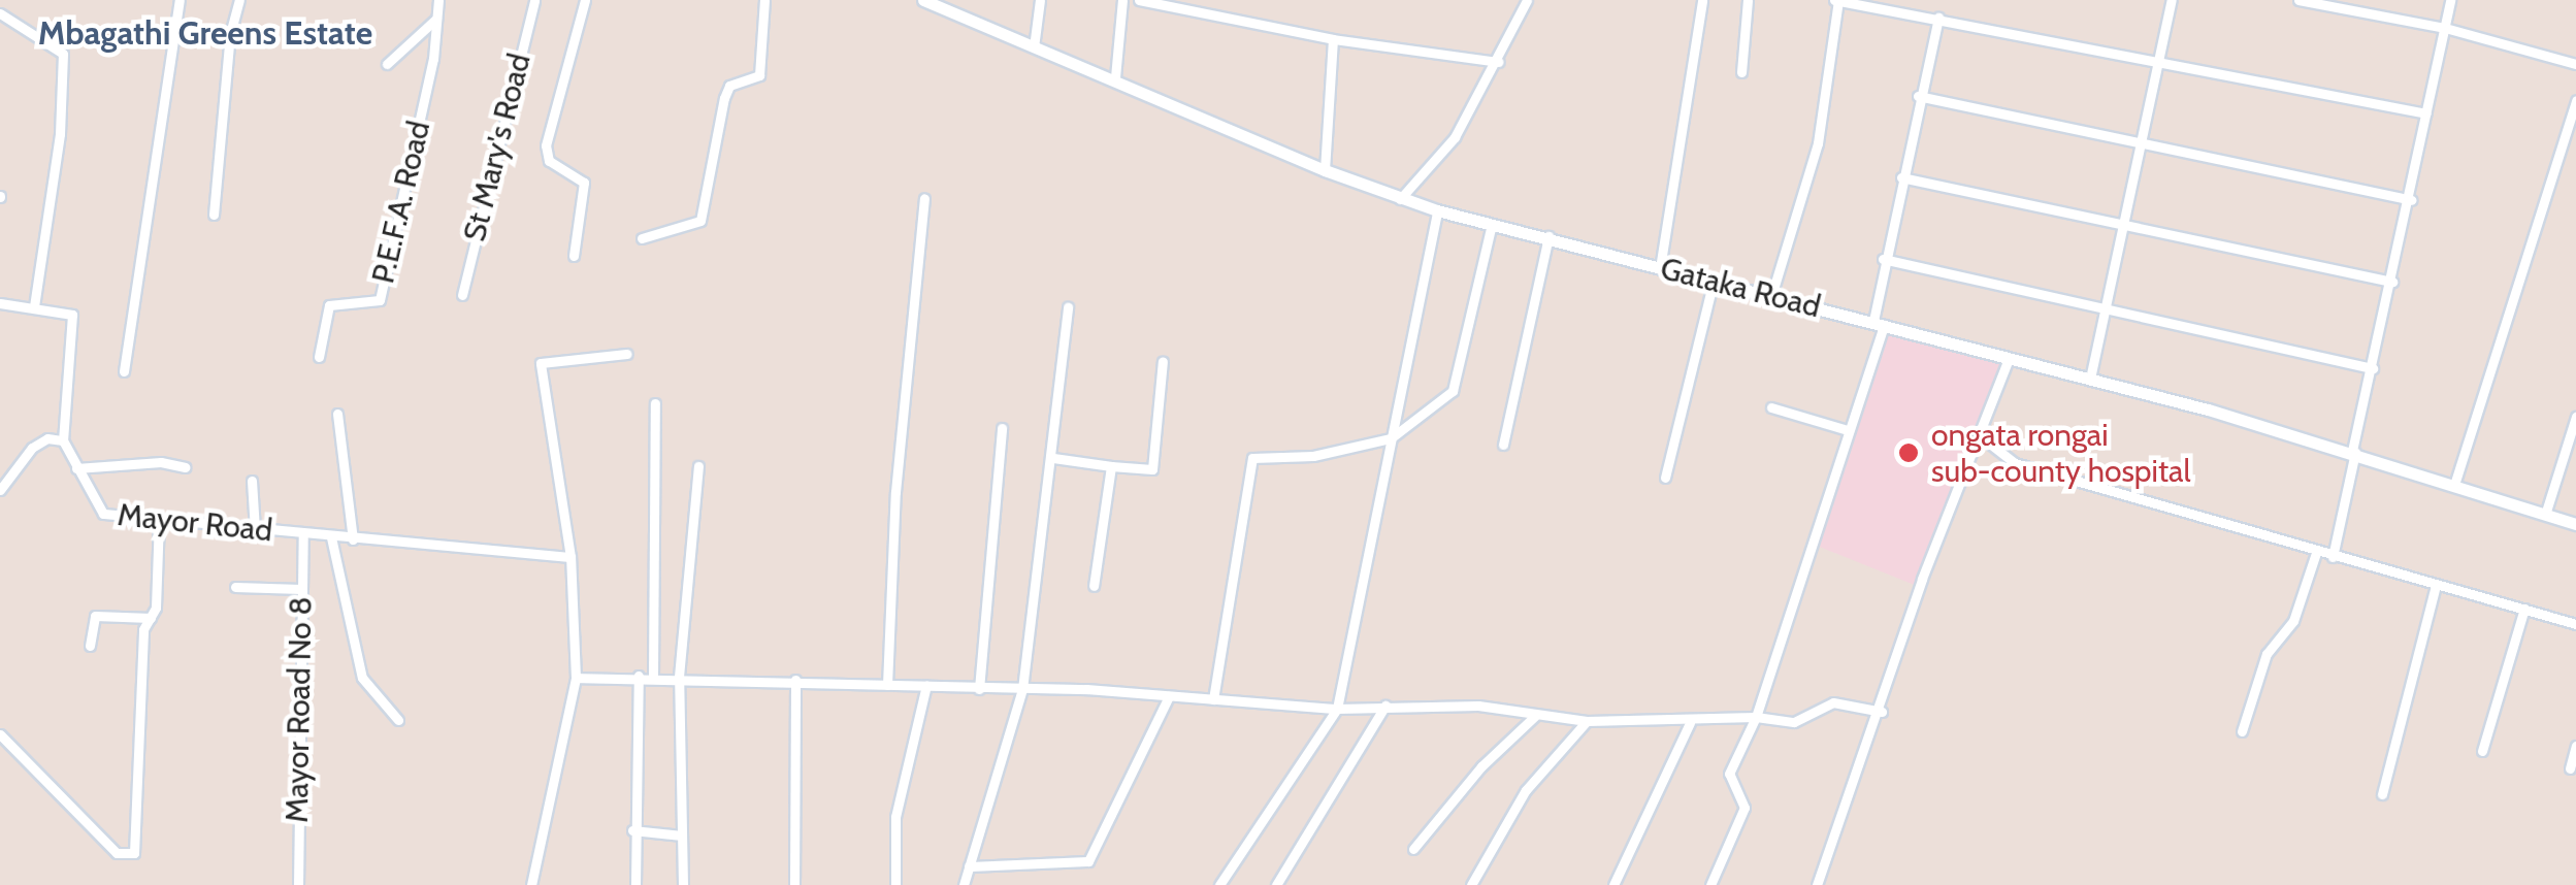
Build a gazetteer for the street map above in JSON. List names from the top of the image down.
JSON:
{
  "streets": {
    "street": [
      "St Mary's Road",
      "P.E.F.A. Road",
      "Gataka Road",
      "Mayor Road",
      "Mayor Road No 8"
    ]
  },
  "crossings": [
    ["Mayor Road", "Mayor Road No 8"]
  ],
  "districts": ["Mbagathi Greens Estate"],
  "places": ["ongata rongai sub-county hospital"]
}
